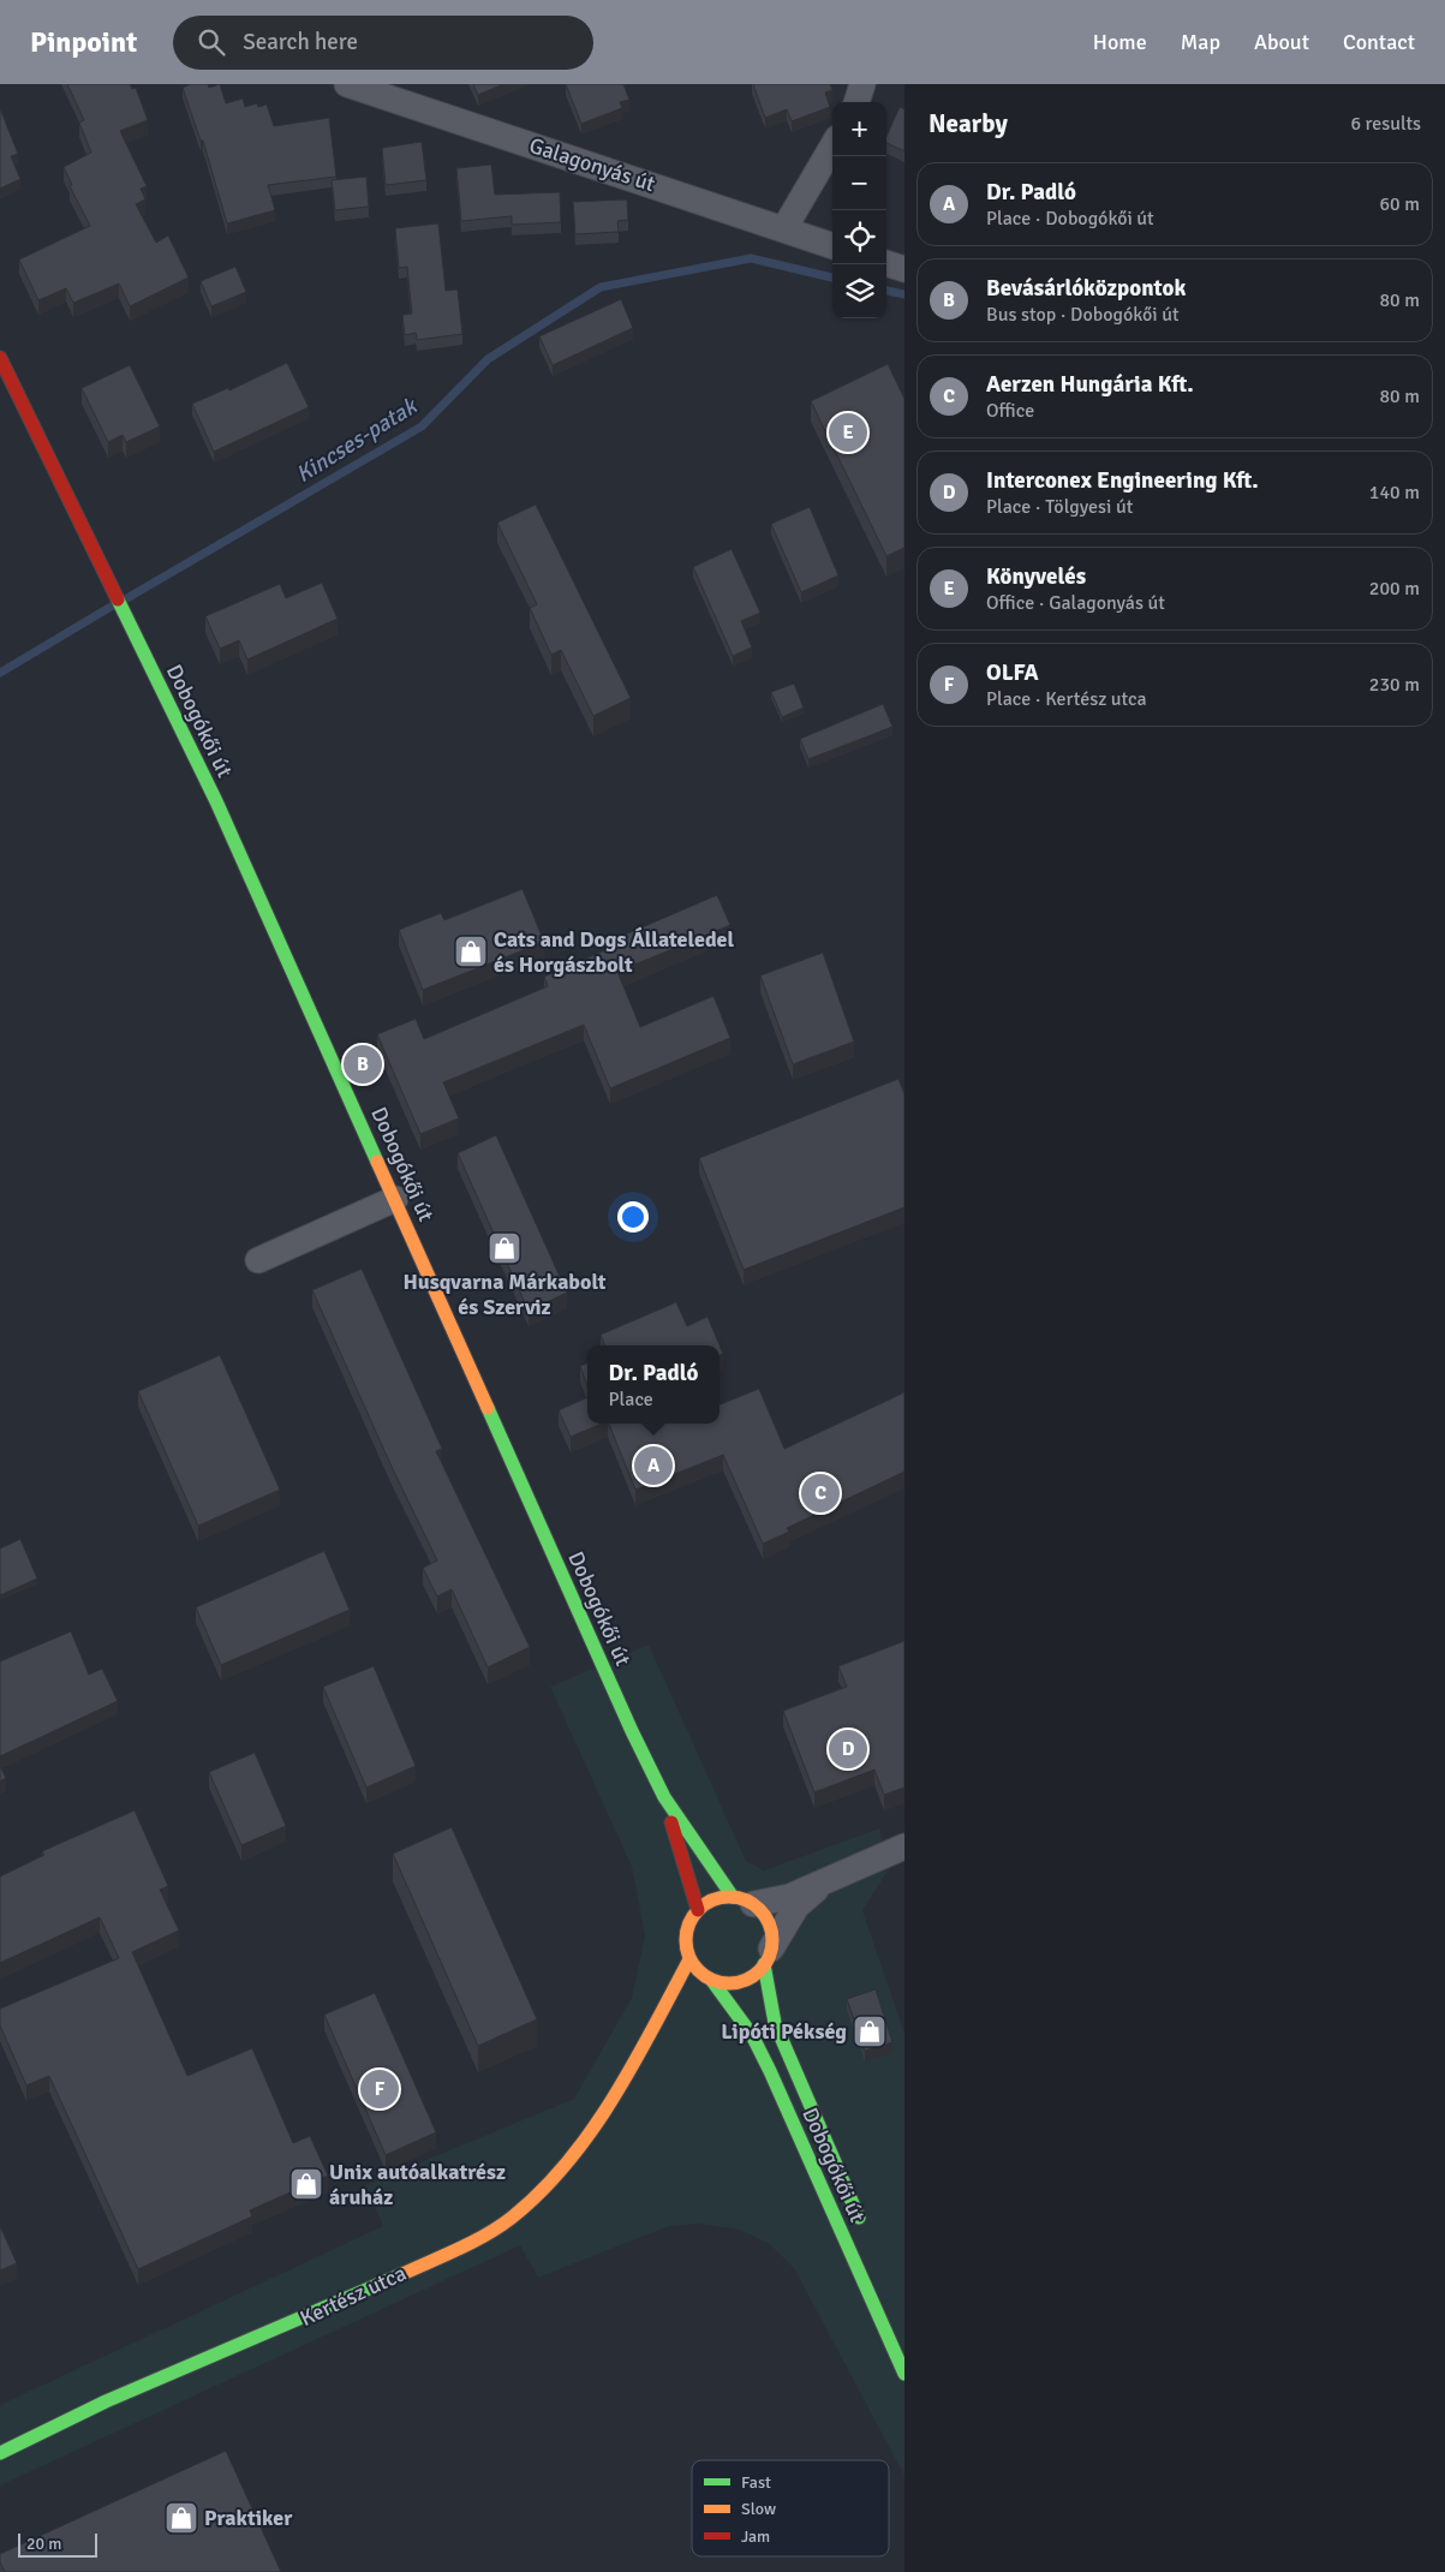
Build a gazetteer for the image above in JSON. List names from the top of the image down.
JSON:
{
  "streets": {
    "main road": ["Dobogókői út", "Kertész utca"],
    "street": ["Galagonyás út"]
  },
  "crossings": [
    ["Dobogókői út", "Kertész utca"]
  ],
  "water": ["Kincses-patak"],
  "places": {
    "shop": [
      "Cats and Dogs Állateledel és Horgászbolt",
      "Husqvarna Márkabolt és Szerviz",
      "Lipóti Pékség",
      "Unix autóalkatrész áruház",
      "Praktiker"
    ]
  },
  "legend": ["Fast", "Slow", "Jam"],
  "scale_bar": "20 m",
  "page": {
    "header": "Pinpoint",
    "search": "Search here",
    "nav": [
      "Home",
      "Map",
      "About",
      "Contact"
    ],
    "heading": ["Nearby", "6 results"],
    "map_buttons": ["+", "−"],
    "list": [
      {
        "mark": "A",
        "name": "Dr. Padló",
        "note": "Place · Dobogókői út",
        "value": "60 m"
      },
      {
        "mark": "B",
        "name": "Bevásárlóközpontok",
        "note": "Bus stop · Dobogókői út",
        "value": "80 m"
      },
      {
        "mark": "C",
        "name": "Aerzen Hungária Kft.",
        "note": "Office",
        "value": "80 m"
      },
      {
        "mark": "D",
        "name": "Interconex Engineering Kft.",
        "note": "Place · Tölgyesi út",
        "value": "140 m"
      },
      {
        "mark": "E",
        "name": "Könyvelés",
        "note": "Office · Galagonyás út",
        "value": "200 m"
      },
      {
        "mark": "F",
        "name": "OLFA",
        "note": "Place · Kertész utca",
        "value": "230 m"
      }
    ],
    "pins": [
      "E",
      "B",
      "A",
      "C",
      "D",
      "F"
    ],
    "popup": ["Dr. Padló", "Place"],
    "scale": "20 m"
  }
}
